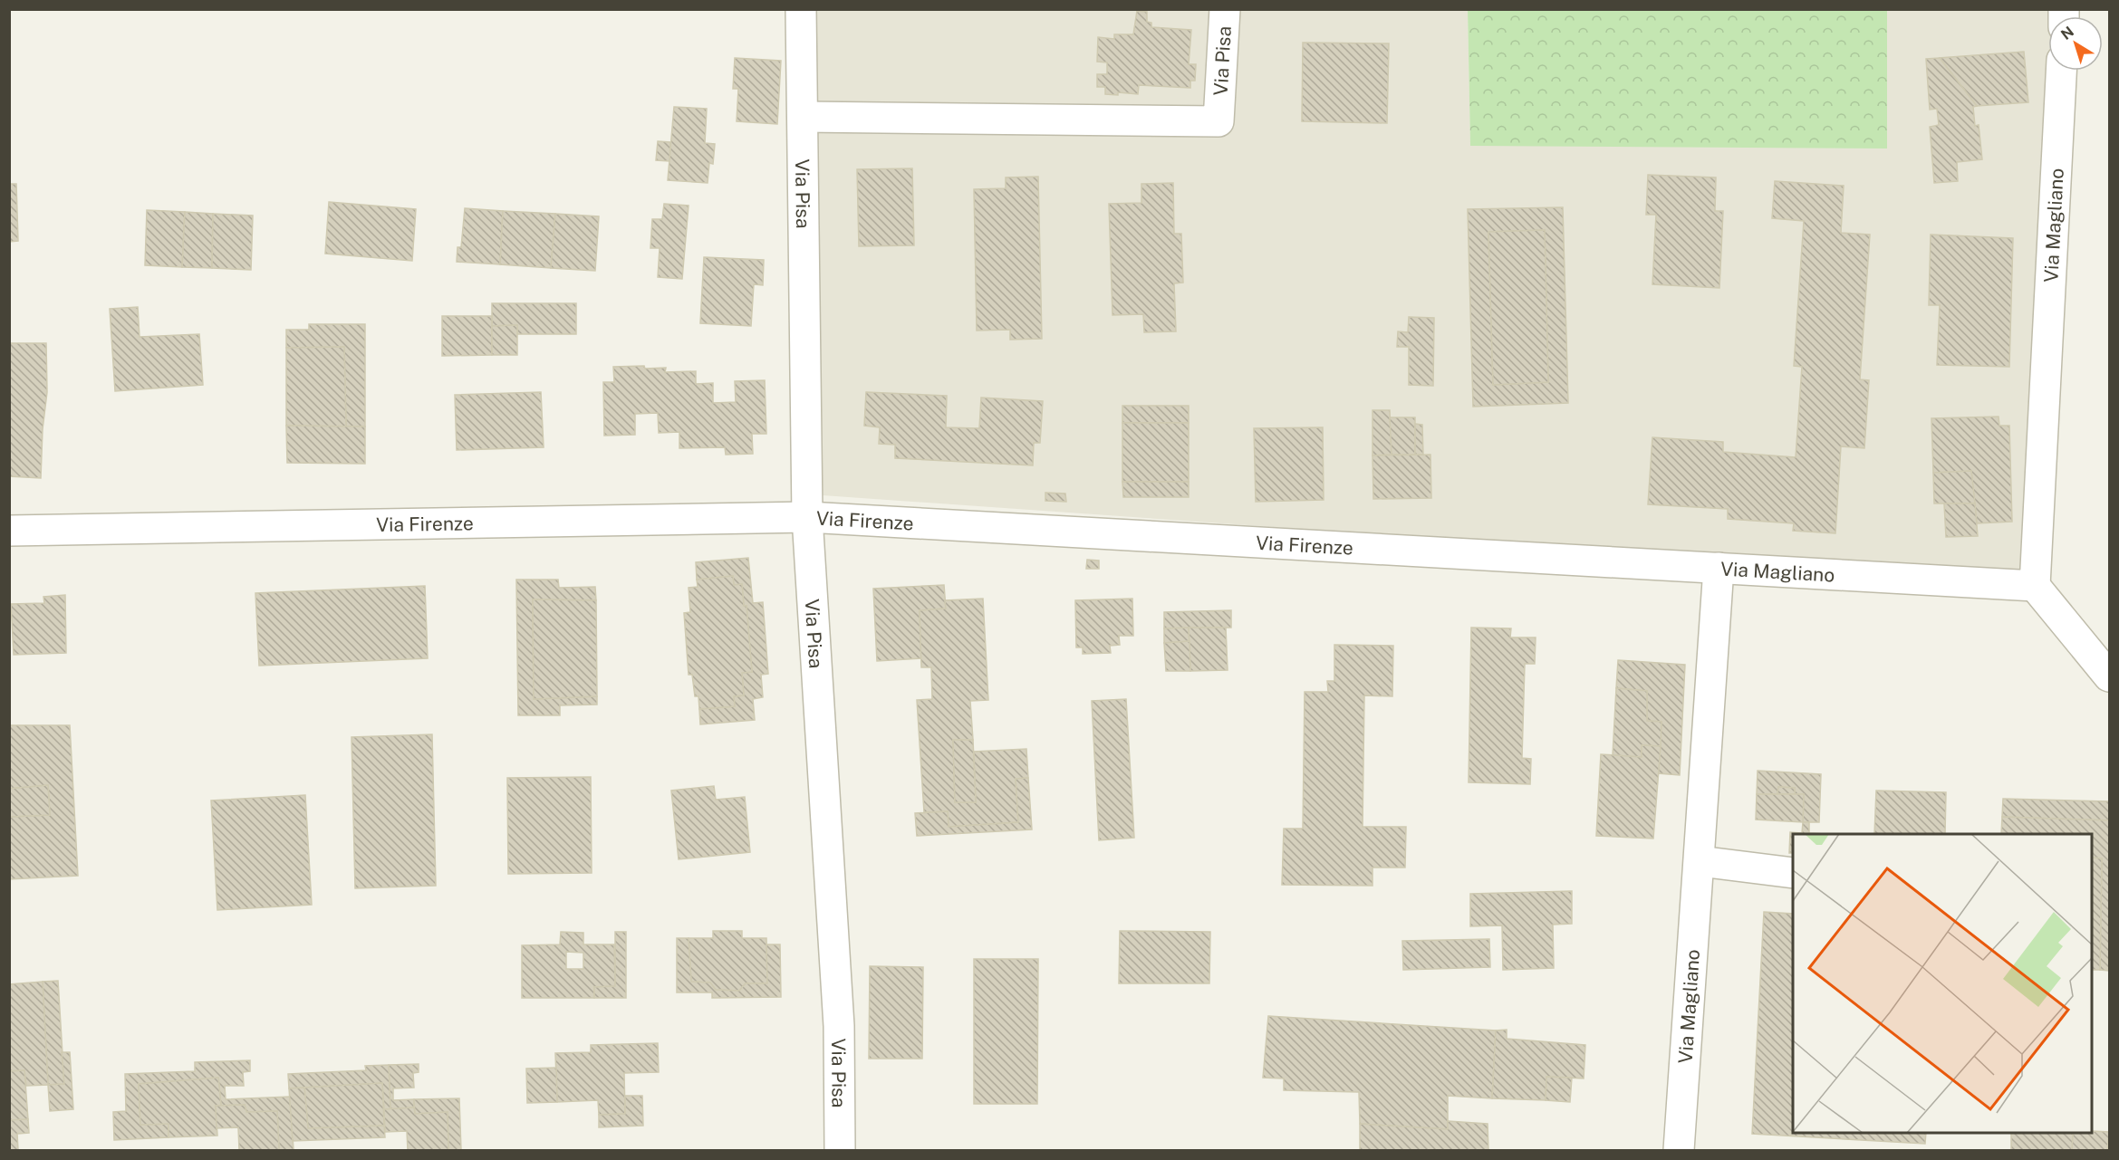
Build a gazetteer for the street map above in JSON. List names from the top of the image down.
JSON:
{
  "streets": {
    "street": ["Via Pisa", "Via Magliano", "Via Firenze"]
  },
  "crossings": [
    ["Via Pisa", "Via Firenze"],
    ["Via Magliano", "Via Firenze"]
  ],
  "north": "top left"
}
